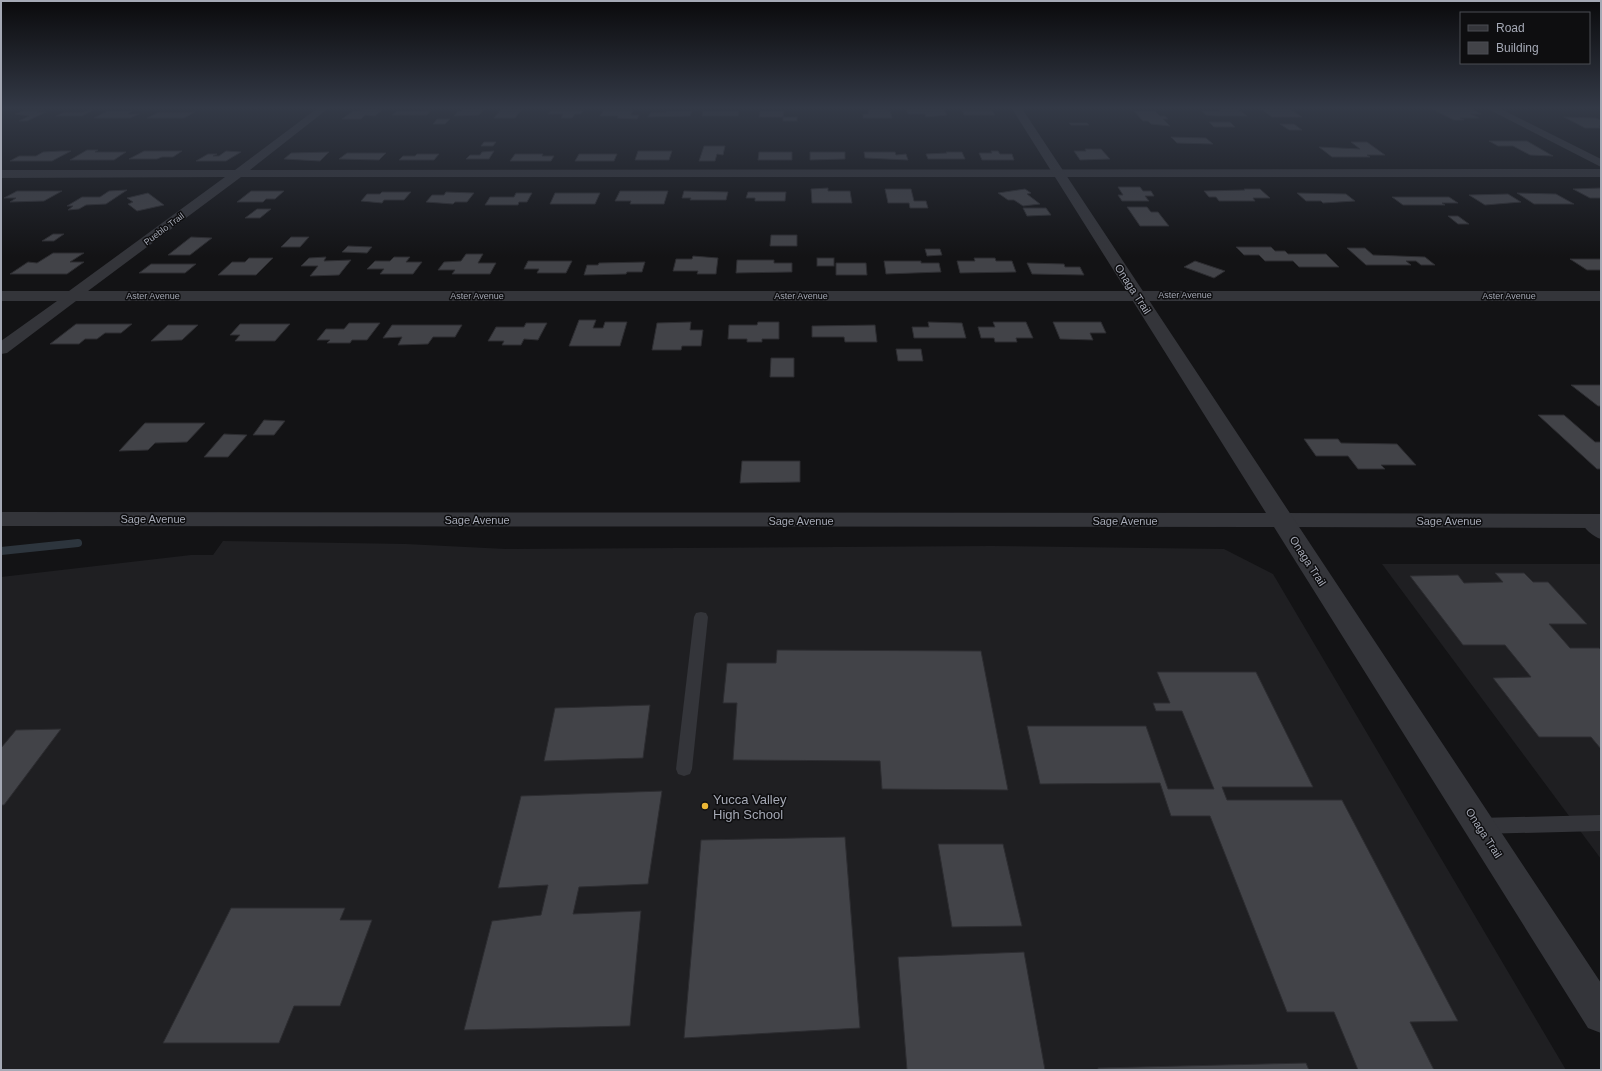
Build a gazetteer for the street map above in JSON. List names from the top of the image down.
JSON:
{
  "streets": {
    "street": [
      "Pueblo Trail",
      "Onaga Trail",
      "Aster Avenue",
      "Sage Avenue"
    ]
  },
  "crossings": [
    ["Pueblo Trail", "Aster Avenue"],
    ["Onaga Trail", "Aster Avenue"],
    ["Onaga Trail", "Sage Avenue"]
  ],
  "places": ["Yucca Valley High School"],
  "legend": ["Road", "Building"]
}
